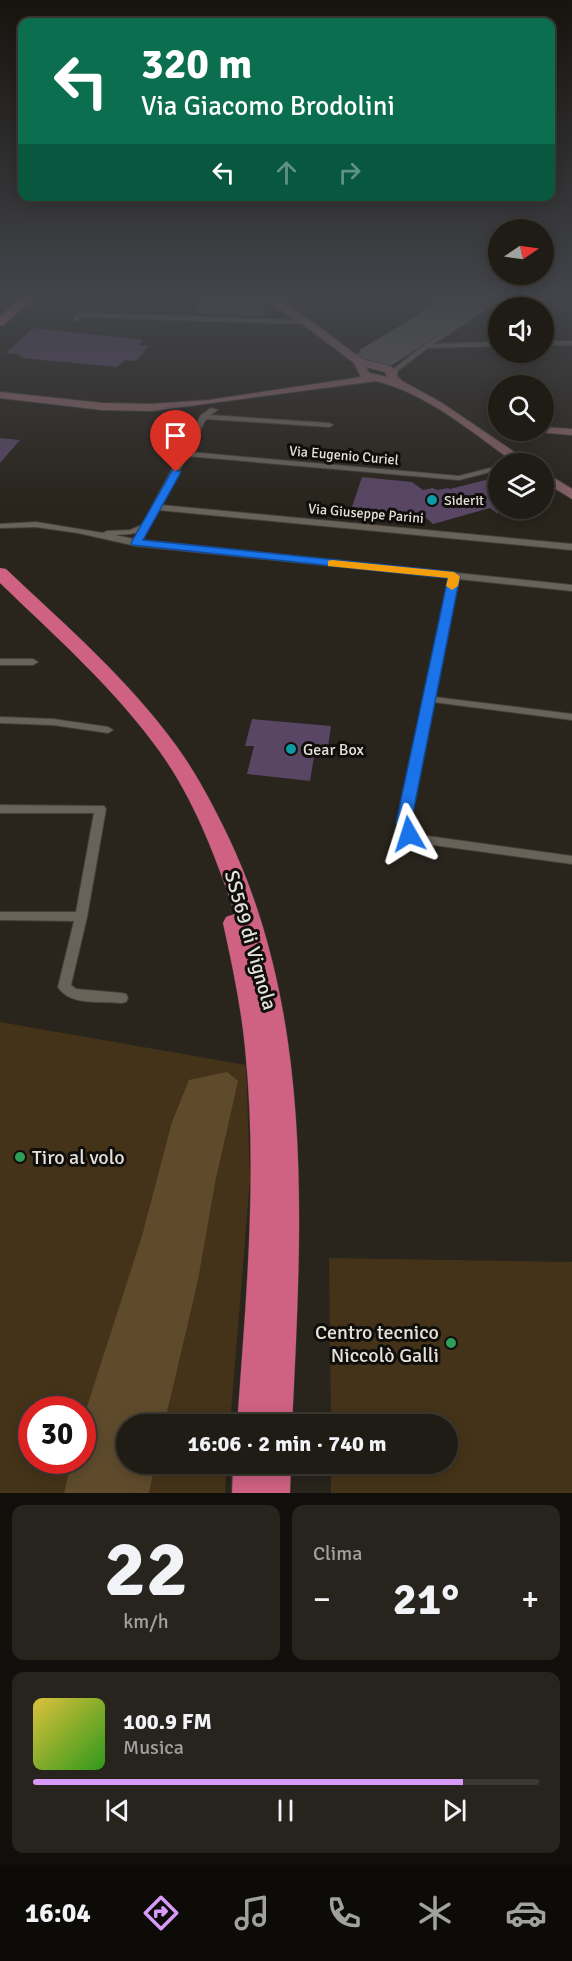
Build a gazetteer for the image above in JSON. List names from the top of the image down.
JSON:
{
  "streets": {
    "highway": ["SS569 di Vignola"],
    "street": ["Via Eugenio Curiel", "Via Giuseppe Parini"]
  },
  "places": [
    "Siderit",
    "Gear Box",
    "Tiro al volo",
    "Centro tecnico Niccolò Galli"
  ],
  "north": "right",
  "page": {
    "turn": ["320 m", "Via Giacomo Brodolini"],
    "limit": "30",
    "trip": "16:06 · 2 min · 740 m",
    "tile": [
      ["22", "km/h"],
      "Clima"
    ],
    "heat": ["−", "21°", "+"],
    "song": ["100.9 FM", "Musica"],
    "tabs": "16:04"
  }
}
